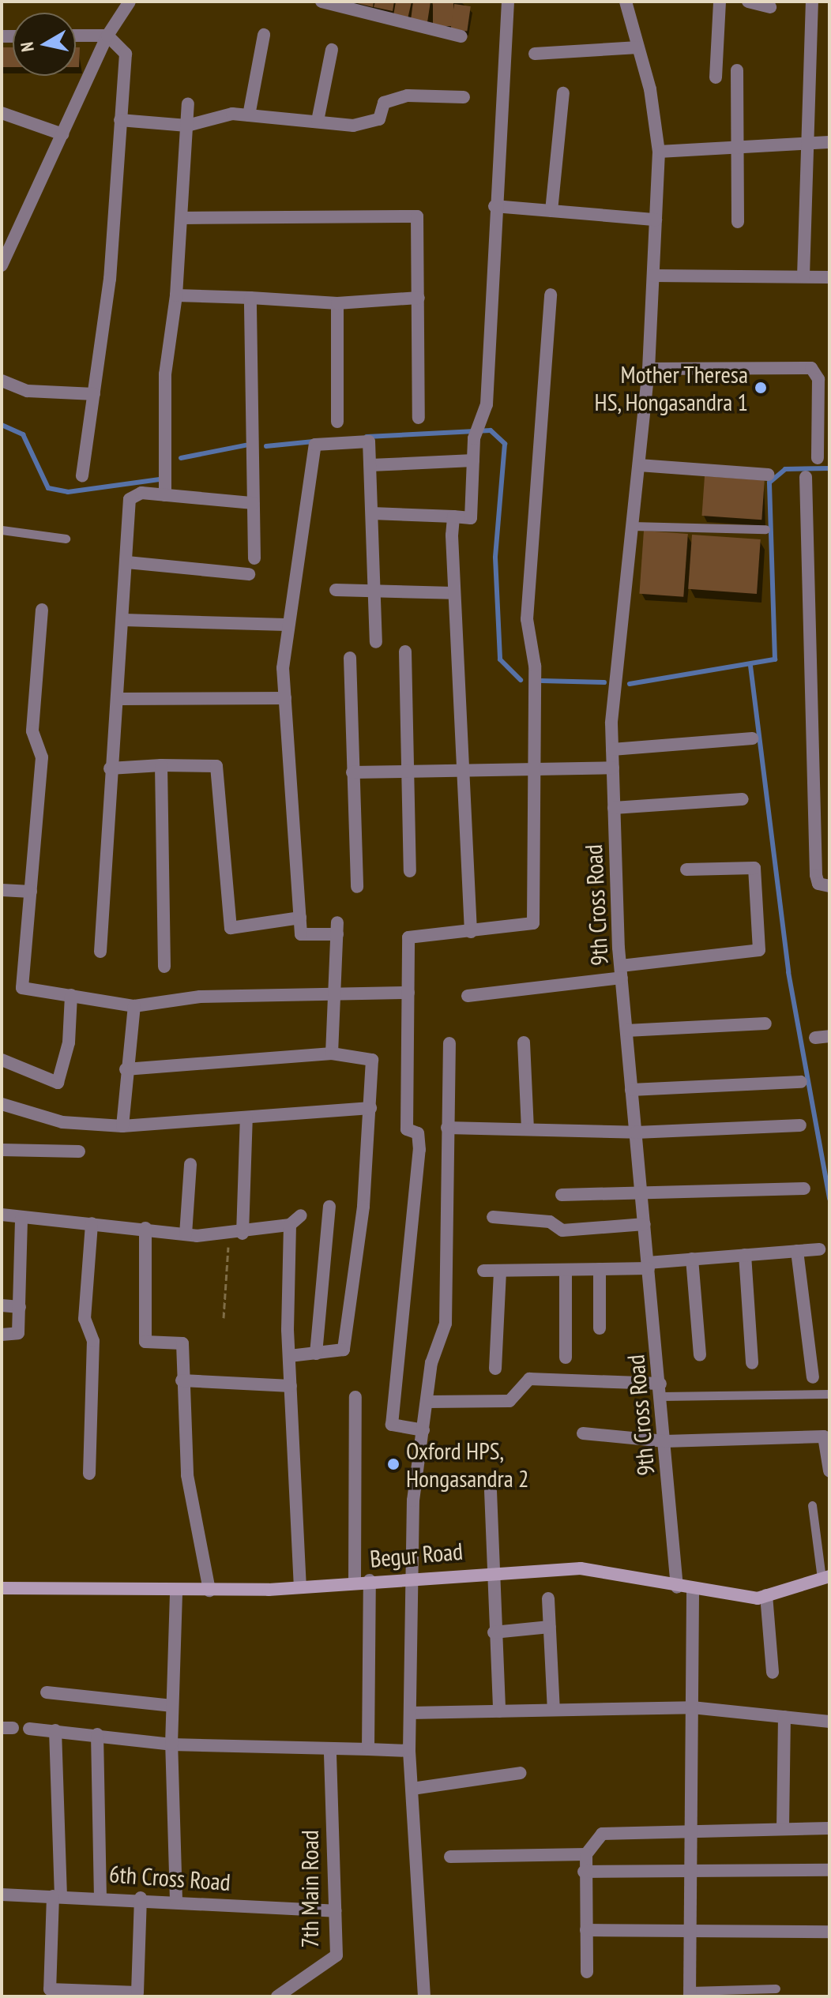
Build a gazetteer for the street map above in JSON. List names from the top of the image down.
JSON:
{
  "streets": {
    "main road": ["Begur Road"],
    "street": ["9th Cross Road", "6th Cross Road", "7th Main Road"]
  },
  "crossings": [
    ["9th Cross Road", "Begur Road"],
    ["6th Cross Road", "7th Main Road"]
  ],
  "places": ["Mother Theresa HS, Hongasandra 1", "Oxford HPS, Hongasandra 2"],
  "north": "left"
}
